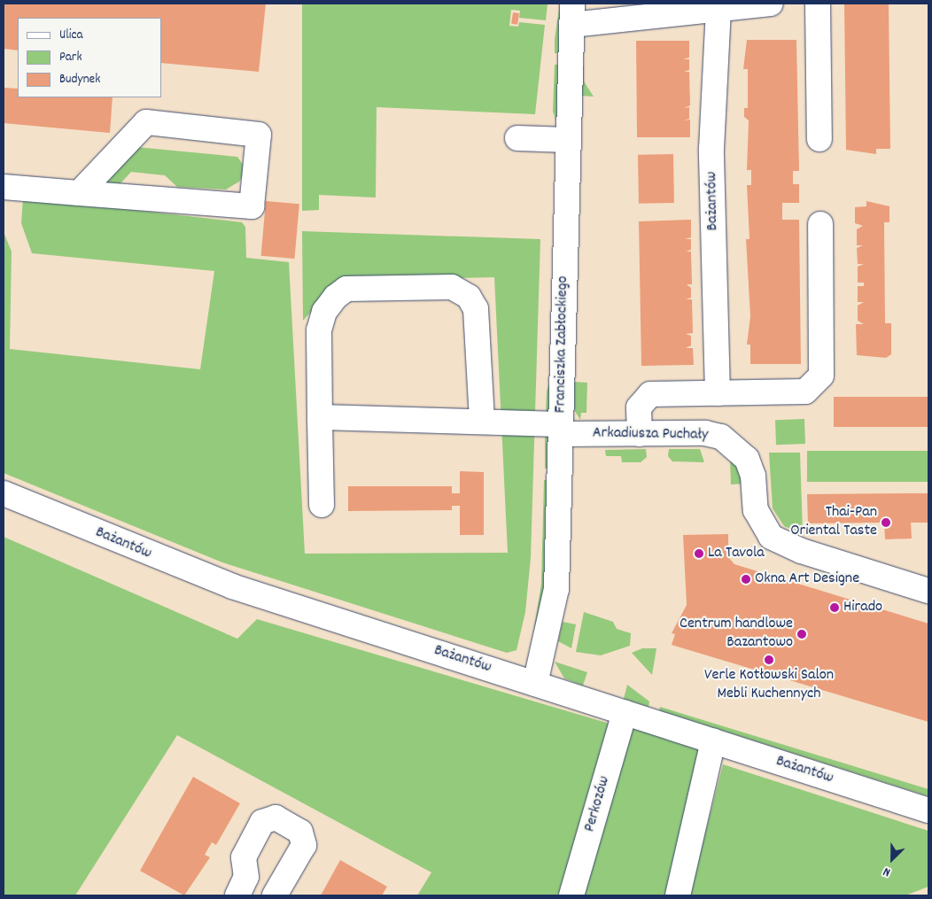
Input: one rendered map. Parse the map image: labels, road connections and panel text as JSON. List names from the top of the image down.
{
  "streets": {
    "street": [
      "Bażantów",
      "Franciszka Zabłockiego",
      "Arkadiusza Puchały",
      "Perkozów"
    ]
  },
  "crossings": [
    ["Bażantów", "Franciszka Zabłockiego"],
    ["Bażantów", "Perkozów"],
    ["Franciszka Zabłockiego", "Arkadiusza Puchały"]
  ],
  "places": [
    "Thai-Pan Oriental Taste",
    "La Tavola",
    "Okna Art Designe",
    "Hirado",
    "Centrum handlowe Bazantowo",
    "Verle Kotłowski Salon Mebli Kuchennych"
  ],
  "legend": ["Ulica", "Park", "Budynek"],
  "north": "bottom left"
}
